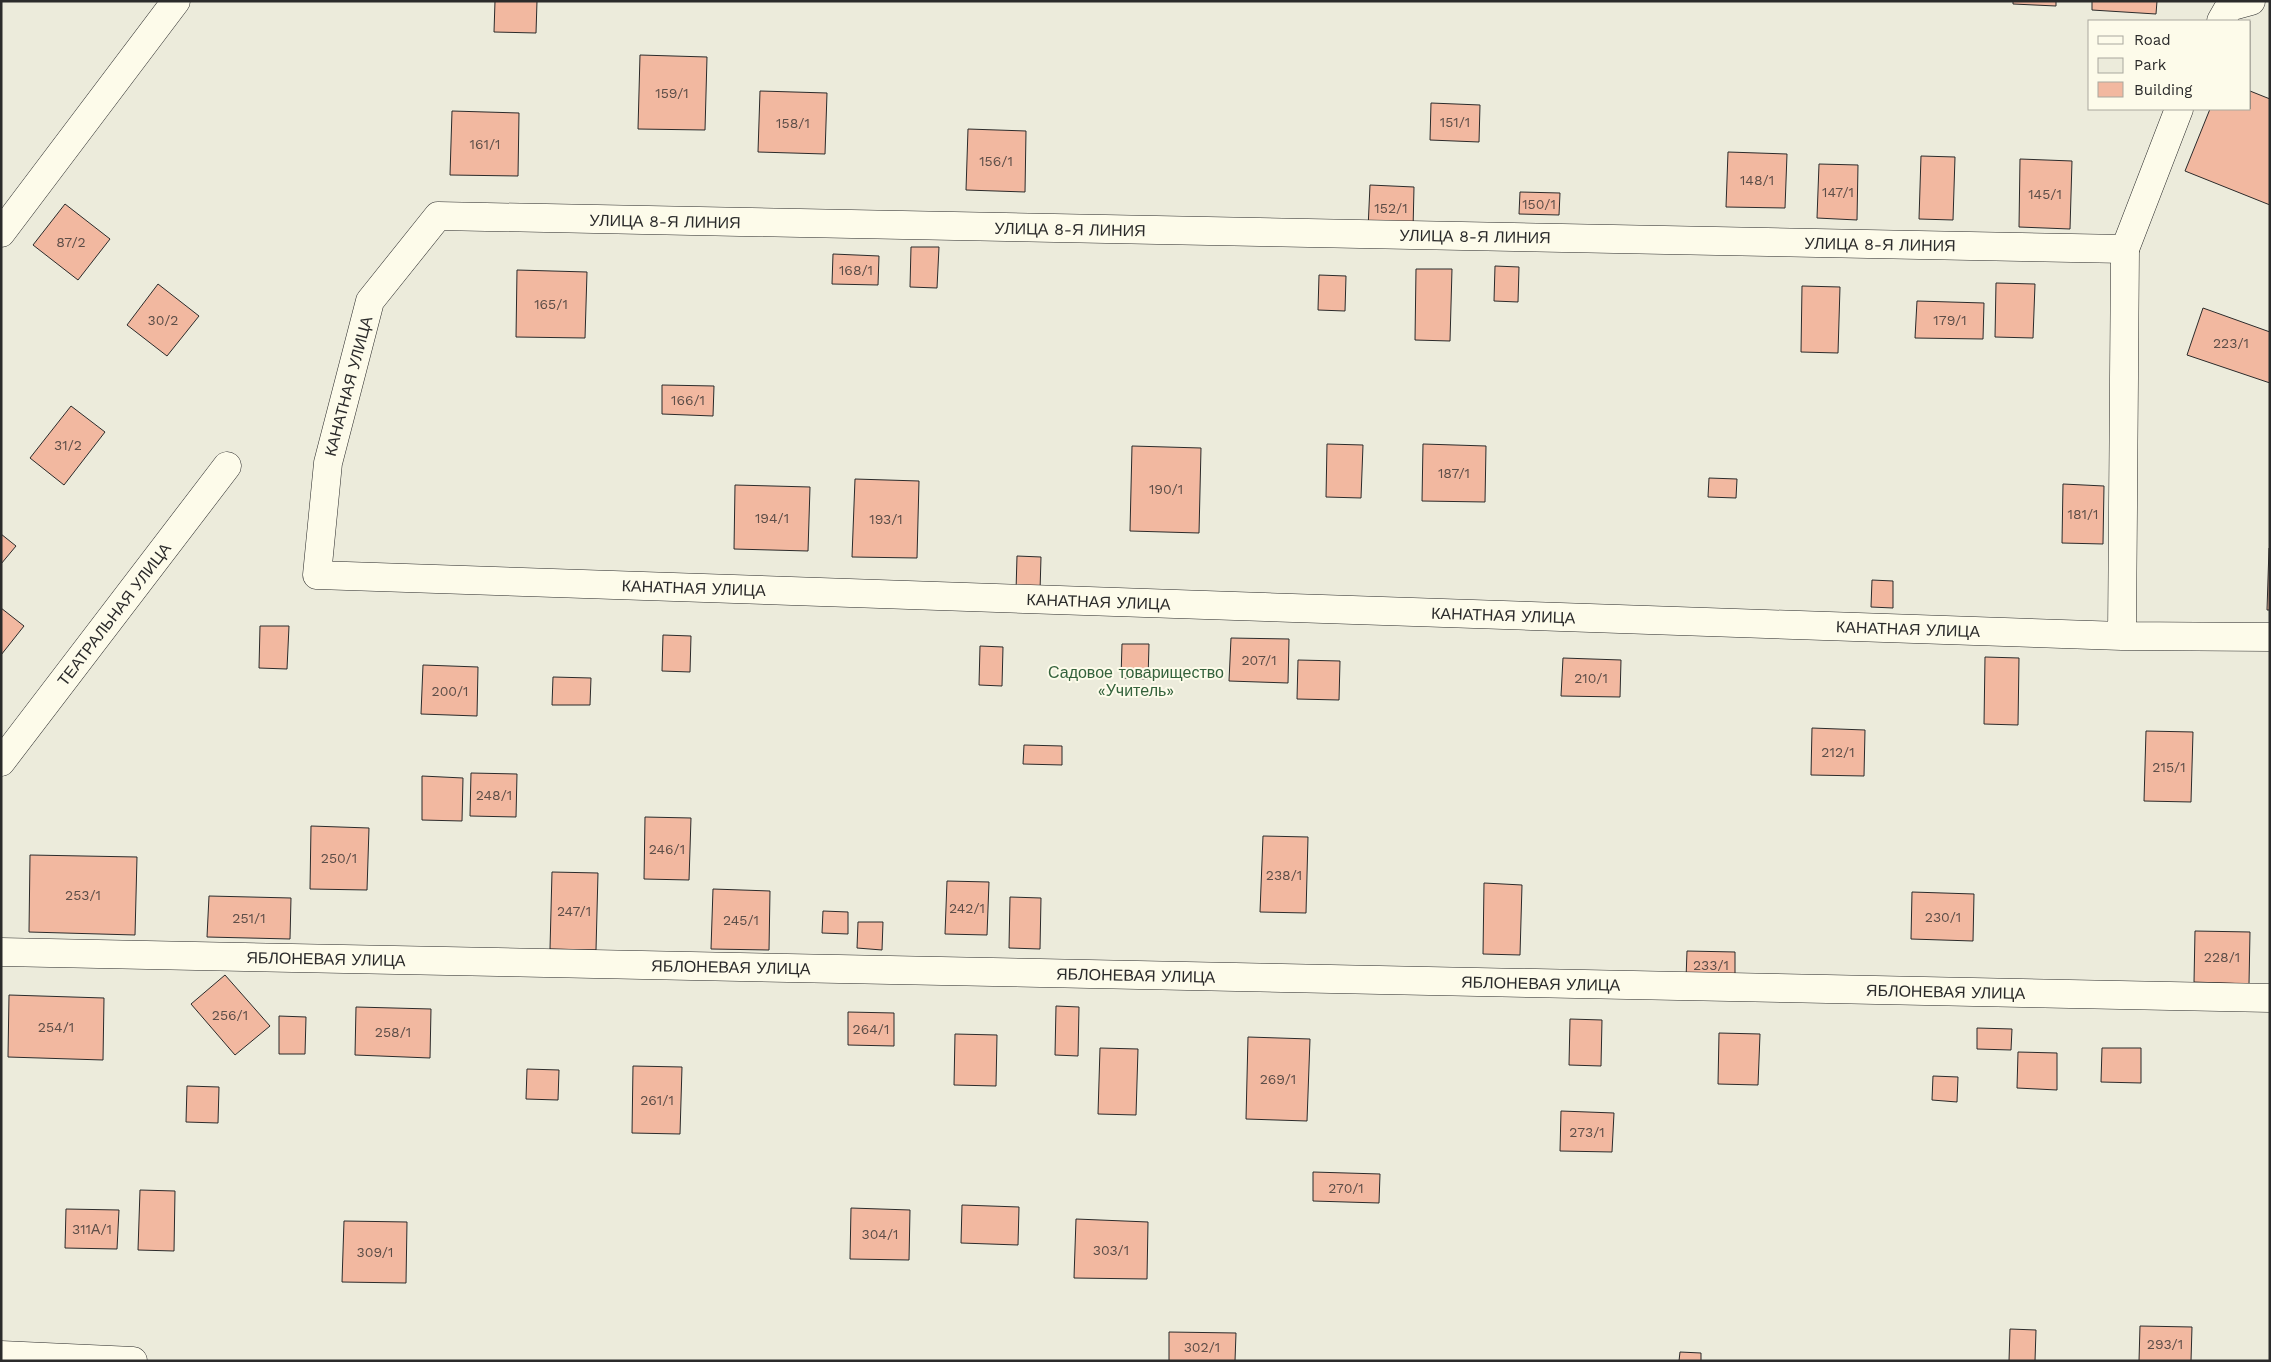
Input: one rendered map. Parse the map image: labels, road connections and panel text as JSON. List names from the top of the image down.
{
  "streets": {
    "street": [
      "УЛИЦА 8-Я ЛИНИЯ",
      "КАНАТНАЯ УЛИЦА",
      "ТЕАТРАЛЬНАЯ УЛИЦА",
      "ЯБЛОНЕВАЯ УЛИЦА"
    ]
  },
  "crossings": [
    ["УЛИЦА 8-Я ЛИНИЯ", "КАНАТНАЯ УЛИЦА"]
  ],
  "parks": ["Садовое товарищество «Учитель»"],
  "house_numbers": [
    "159/1",
    "151/1",
    "158/1",
    "161/1",
    "156/1",
    "148/1",
    "147/1",
    "145/1",
    "150/1",
    "152/1",
    "87/2",
    "168/1",
    "165/1",
    "30/2",
    "179/1",
    "223/1",
    "166/1",
    "31/2",
    "187/1",
    "190/1",
    "181/1",
    "194/1",
    "193/1",
    "207/1",
    "210/1",
    "200/1",
    "212/1",
    "215/1",
    "248/1",
    "246/1",
    "250/1",
    "238/1",
    "253/1",
    "242/1",
    "247/1",
    "230/1",
    "251/1",
    "245/1",
    "228/1",
    "233/1",
    "256/1",
    "254/1",
    "264/1",
    "258/1",
    "269/1",
    "261/1",
    "273/1",
    "270/1",
    "311А/1",
    "304/1",
    "303/1",
    "309/1",
    "293/1",
    "302/1"
  ],
  "legend": ["Road", "Park", "Building"]
}
